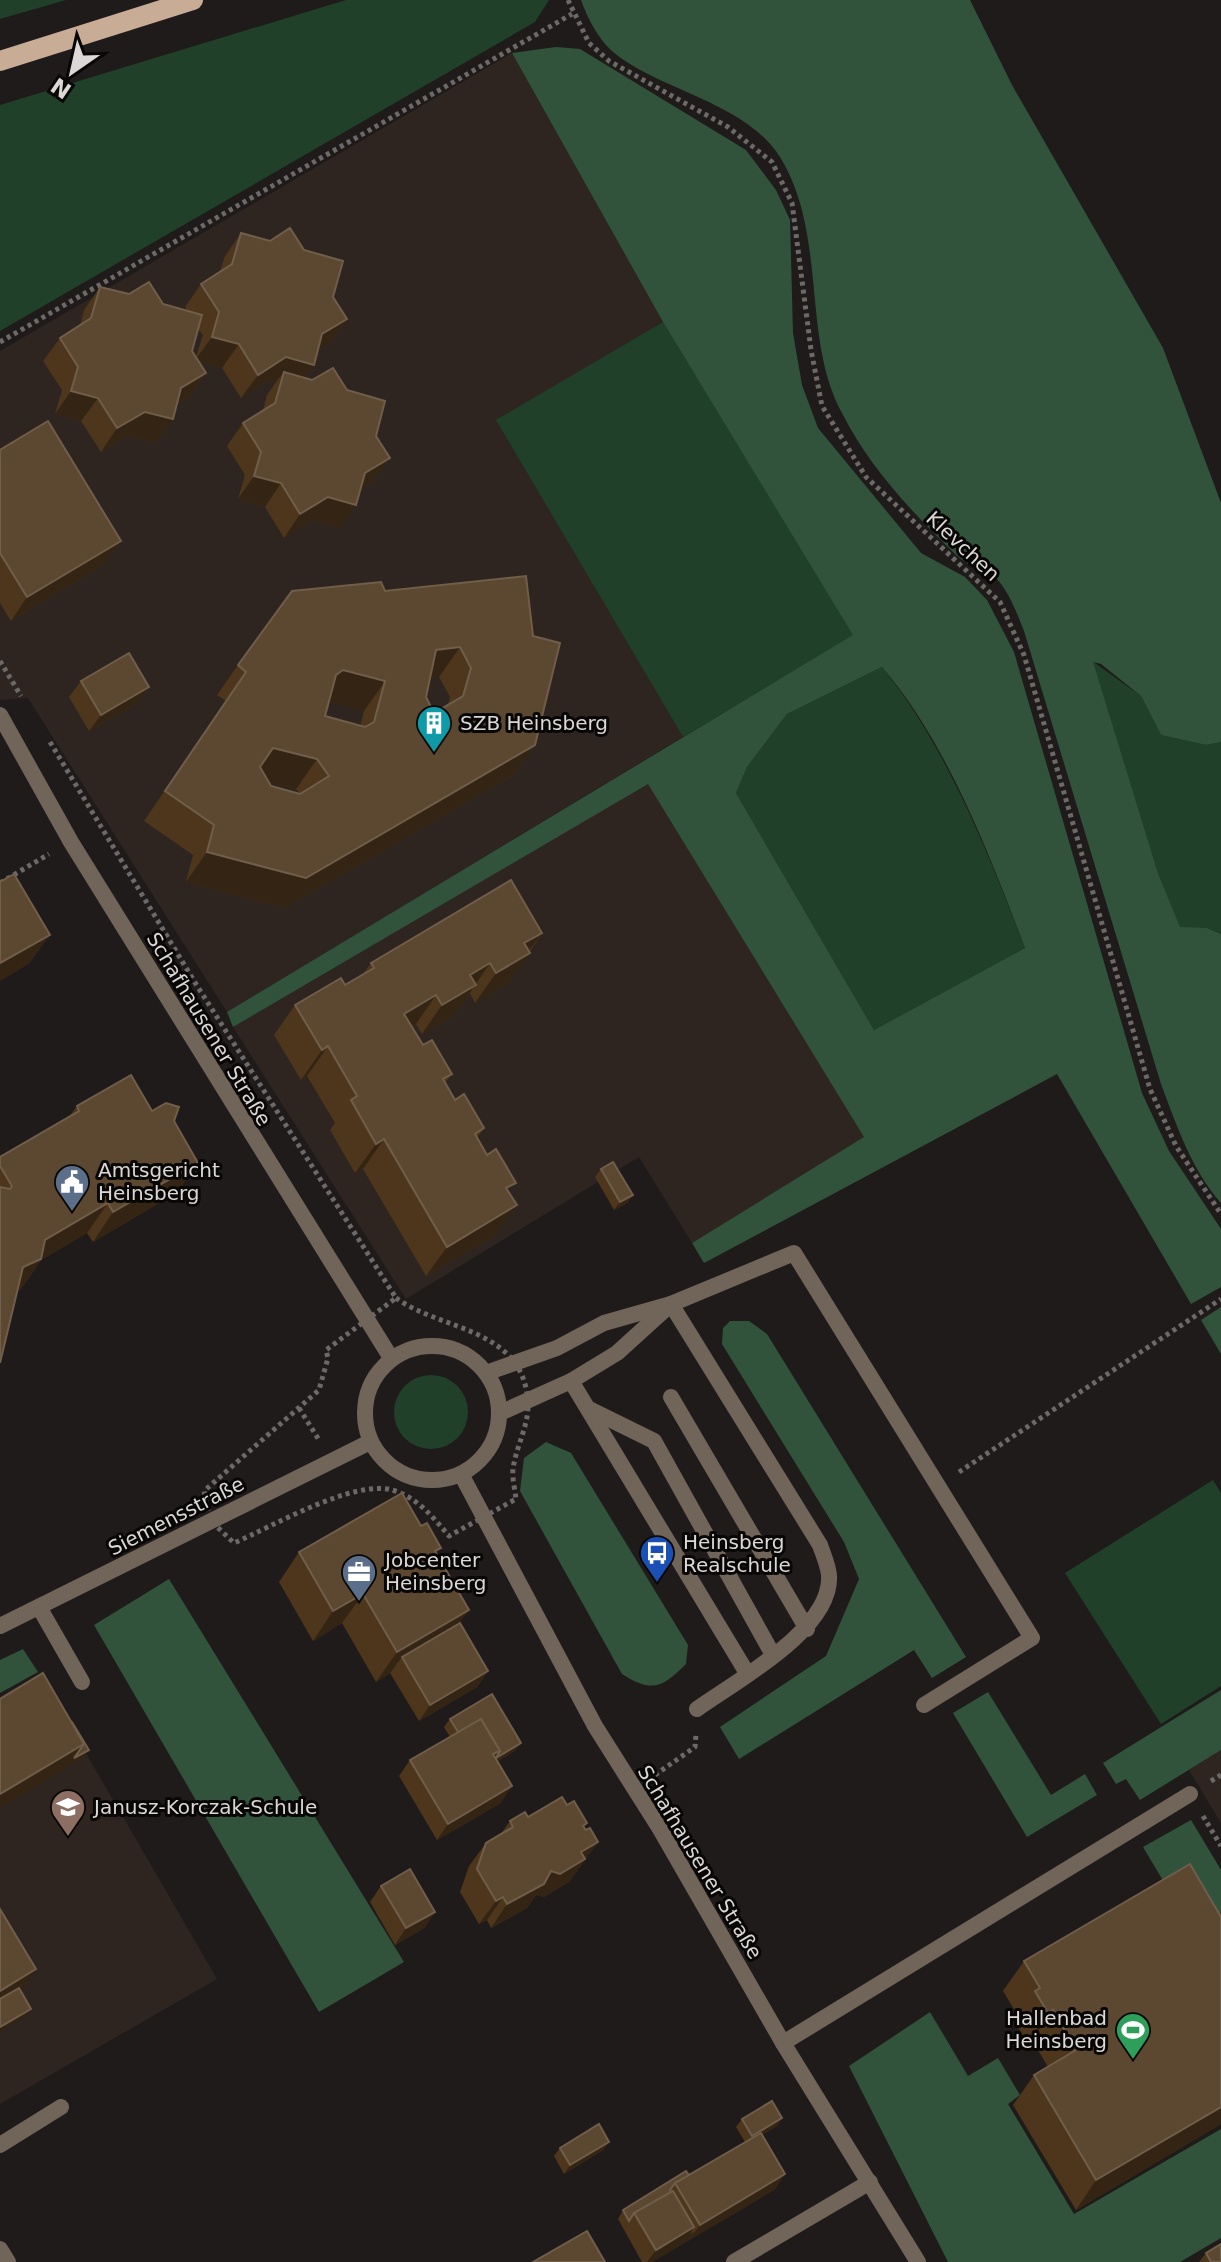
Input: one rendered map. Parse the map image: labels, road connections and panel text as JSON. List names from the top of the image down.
{
  "streets": {
    "street": ["Schafhausener Straße", "Siemensstraße"],
    "path": ["Klevchen"]
  },
  "crossings": [
    ["Schafhausener Straße", "Siemensstraße"]
  ],
  "places": {
    "building": ["SZB Heinsberg"],
    "public building": ["Amtsgericht Heinsberg"],
    "bus stop": ["Heinsberg Realschule"],
    "office": ["Jobcenter Heinsberg"],
    "school or university": ["Janusz-Korczak-Schule"],
    "sports": ["Hallenbad Heinsberg"]
  },
  "north": "bottom left"
}
